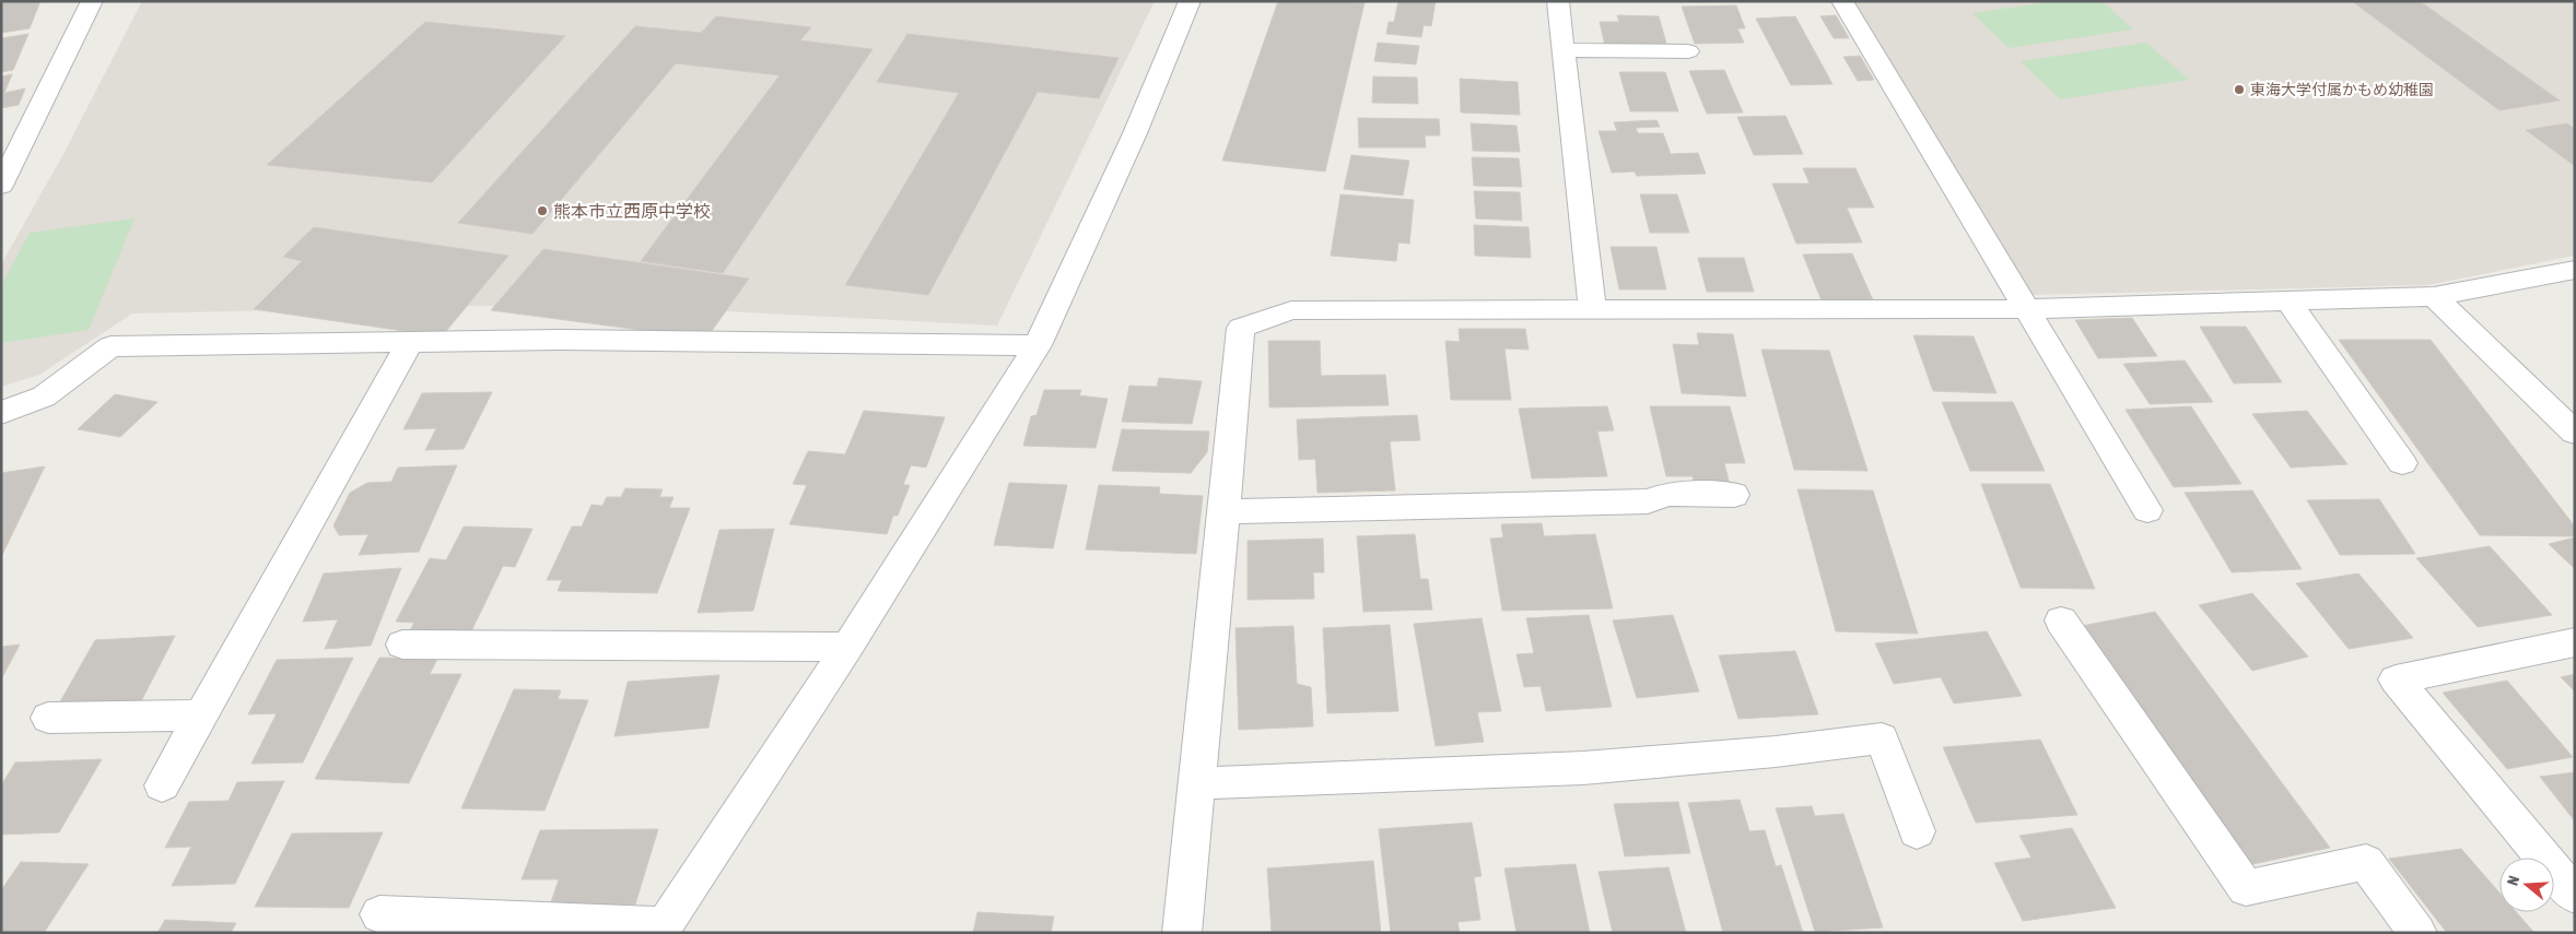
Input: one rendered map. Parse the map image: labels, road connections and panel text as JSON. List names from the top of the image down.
{
  "places": ["東海大学付属かもめ幼稚園", "熊本市立西原中学校"],
  "north": "left"
}
